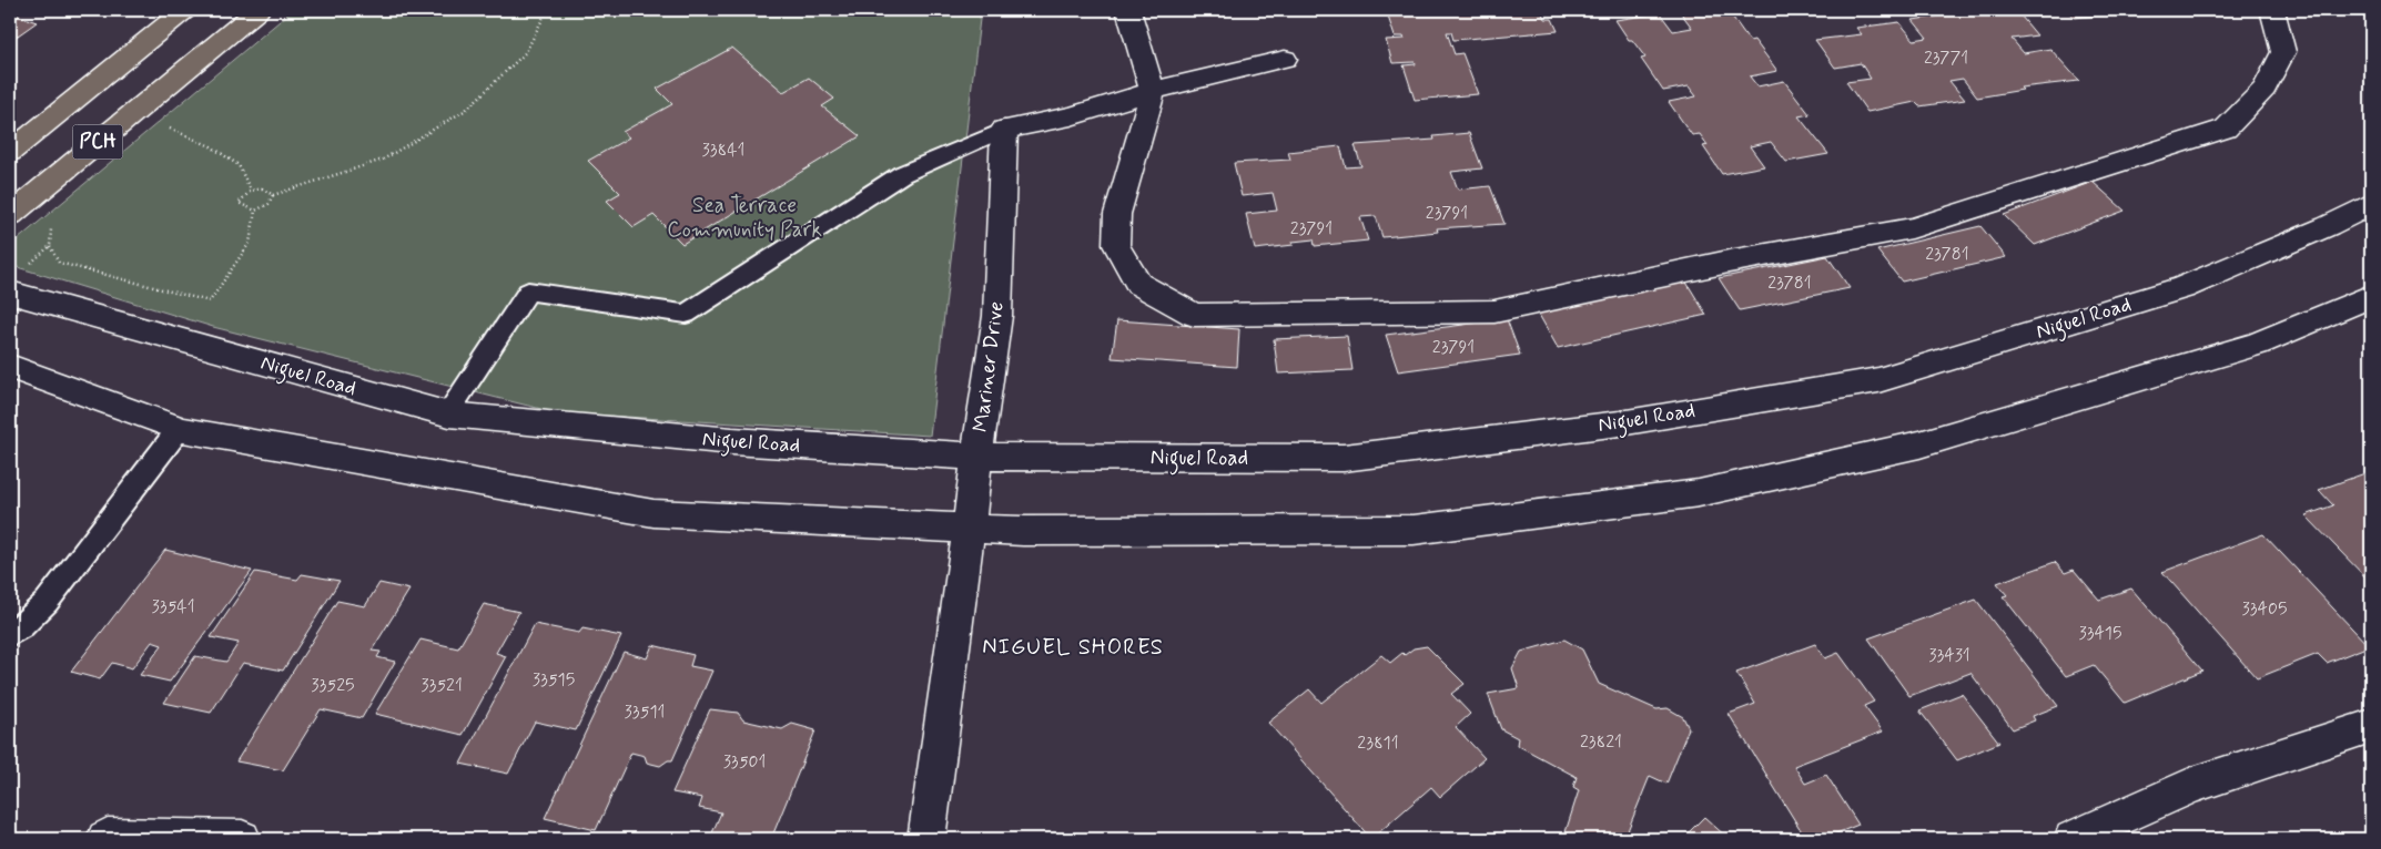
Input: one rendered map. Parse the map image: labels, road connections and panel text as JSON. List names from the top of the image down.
{
  "streets": {
    "highway": ["PCH"],
    "main road": ["Niguel Road", "Mariner Drive"]
  },
  "crossings": [
    ["Niguel Road", "Mariner Drive"]
  ],
  "districts": ["NIGUEL SHORES"],
  "parks": ["Sea Terrace Community Park"],
  "house_numbers": [
    "23771",
    "33841",
    "23791",
    "23791",
    "23781",
    "23781",
    "23791",
    "33541",
    "33405",
    "33415",
    "33431",
    "33515",
    "33525",
    "33521",
    "33511",
    "23821",
    "23811",
    "33501"
  ]
}
